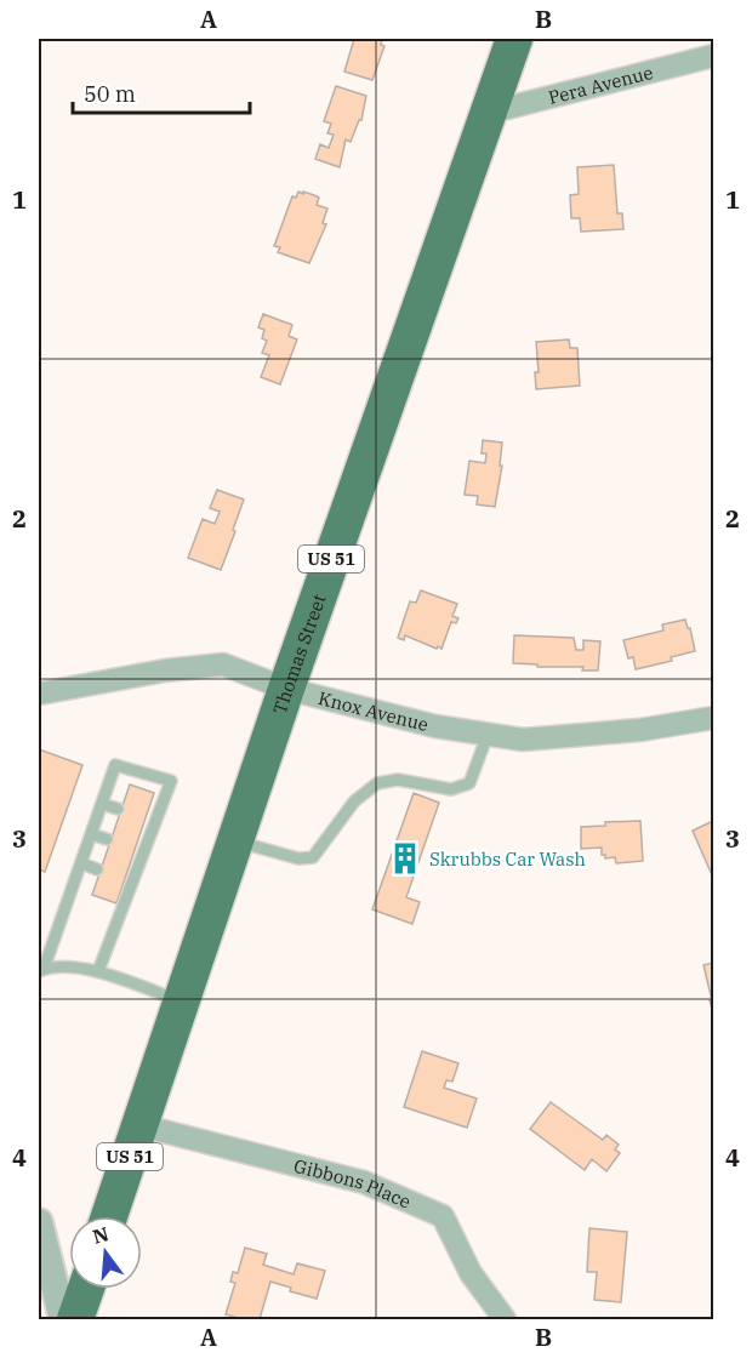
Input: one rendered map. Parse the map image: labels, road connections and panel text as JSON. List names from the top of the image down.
{
  "streets": {
    "highway": ["US 51", "Thomas Street"],
    "street": ["Pera Avenue", "Knox Avenue", "Gibbons Place"]
  },
  "crossings": [
    ["Pera Avenue", "Thomas Street"],
    ["Thomas Street", "Knox Avenue"],
    ["Thomas Street", "Gibbons Place"]
  ],
  "places": {
    "building": ["Skrubbs Car Wash"]
  },
  "scale_bar": "50 m",
  "north": "top",
  "grid": {
    "columns": ["A", "B"],
    "rows": [
      "1",
      "2",
      "3",
      "4"
    ]
  }
}
